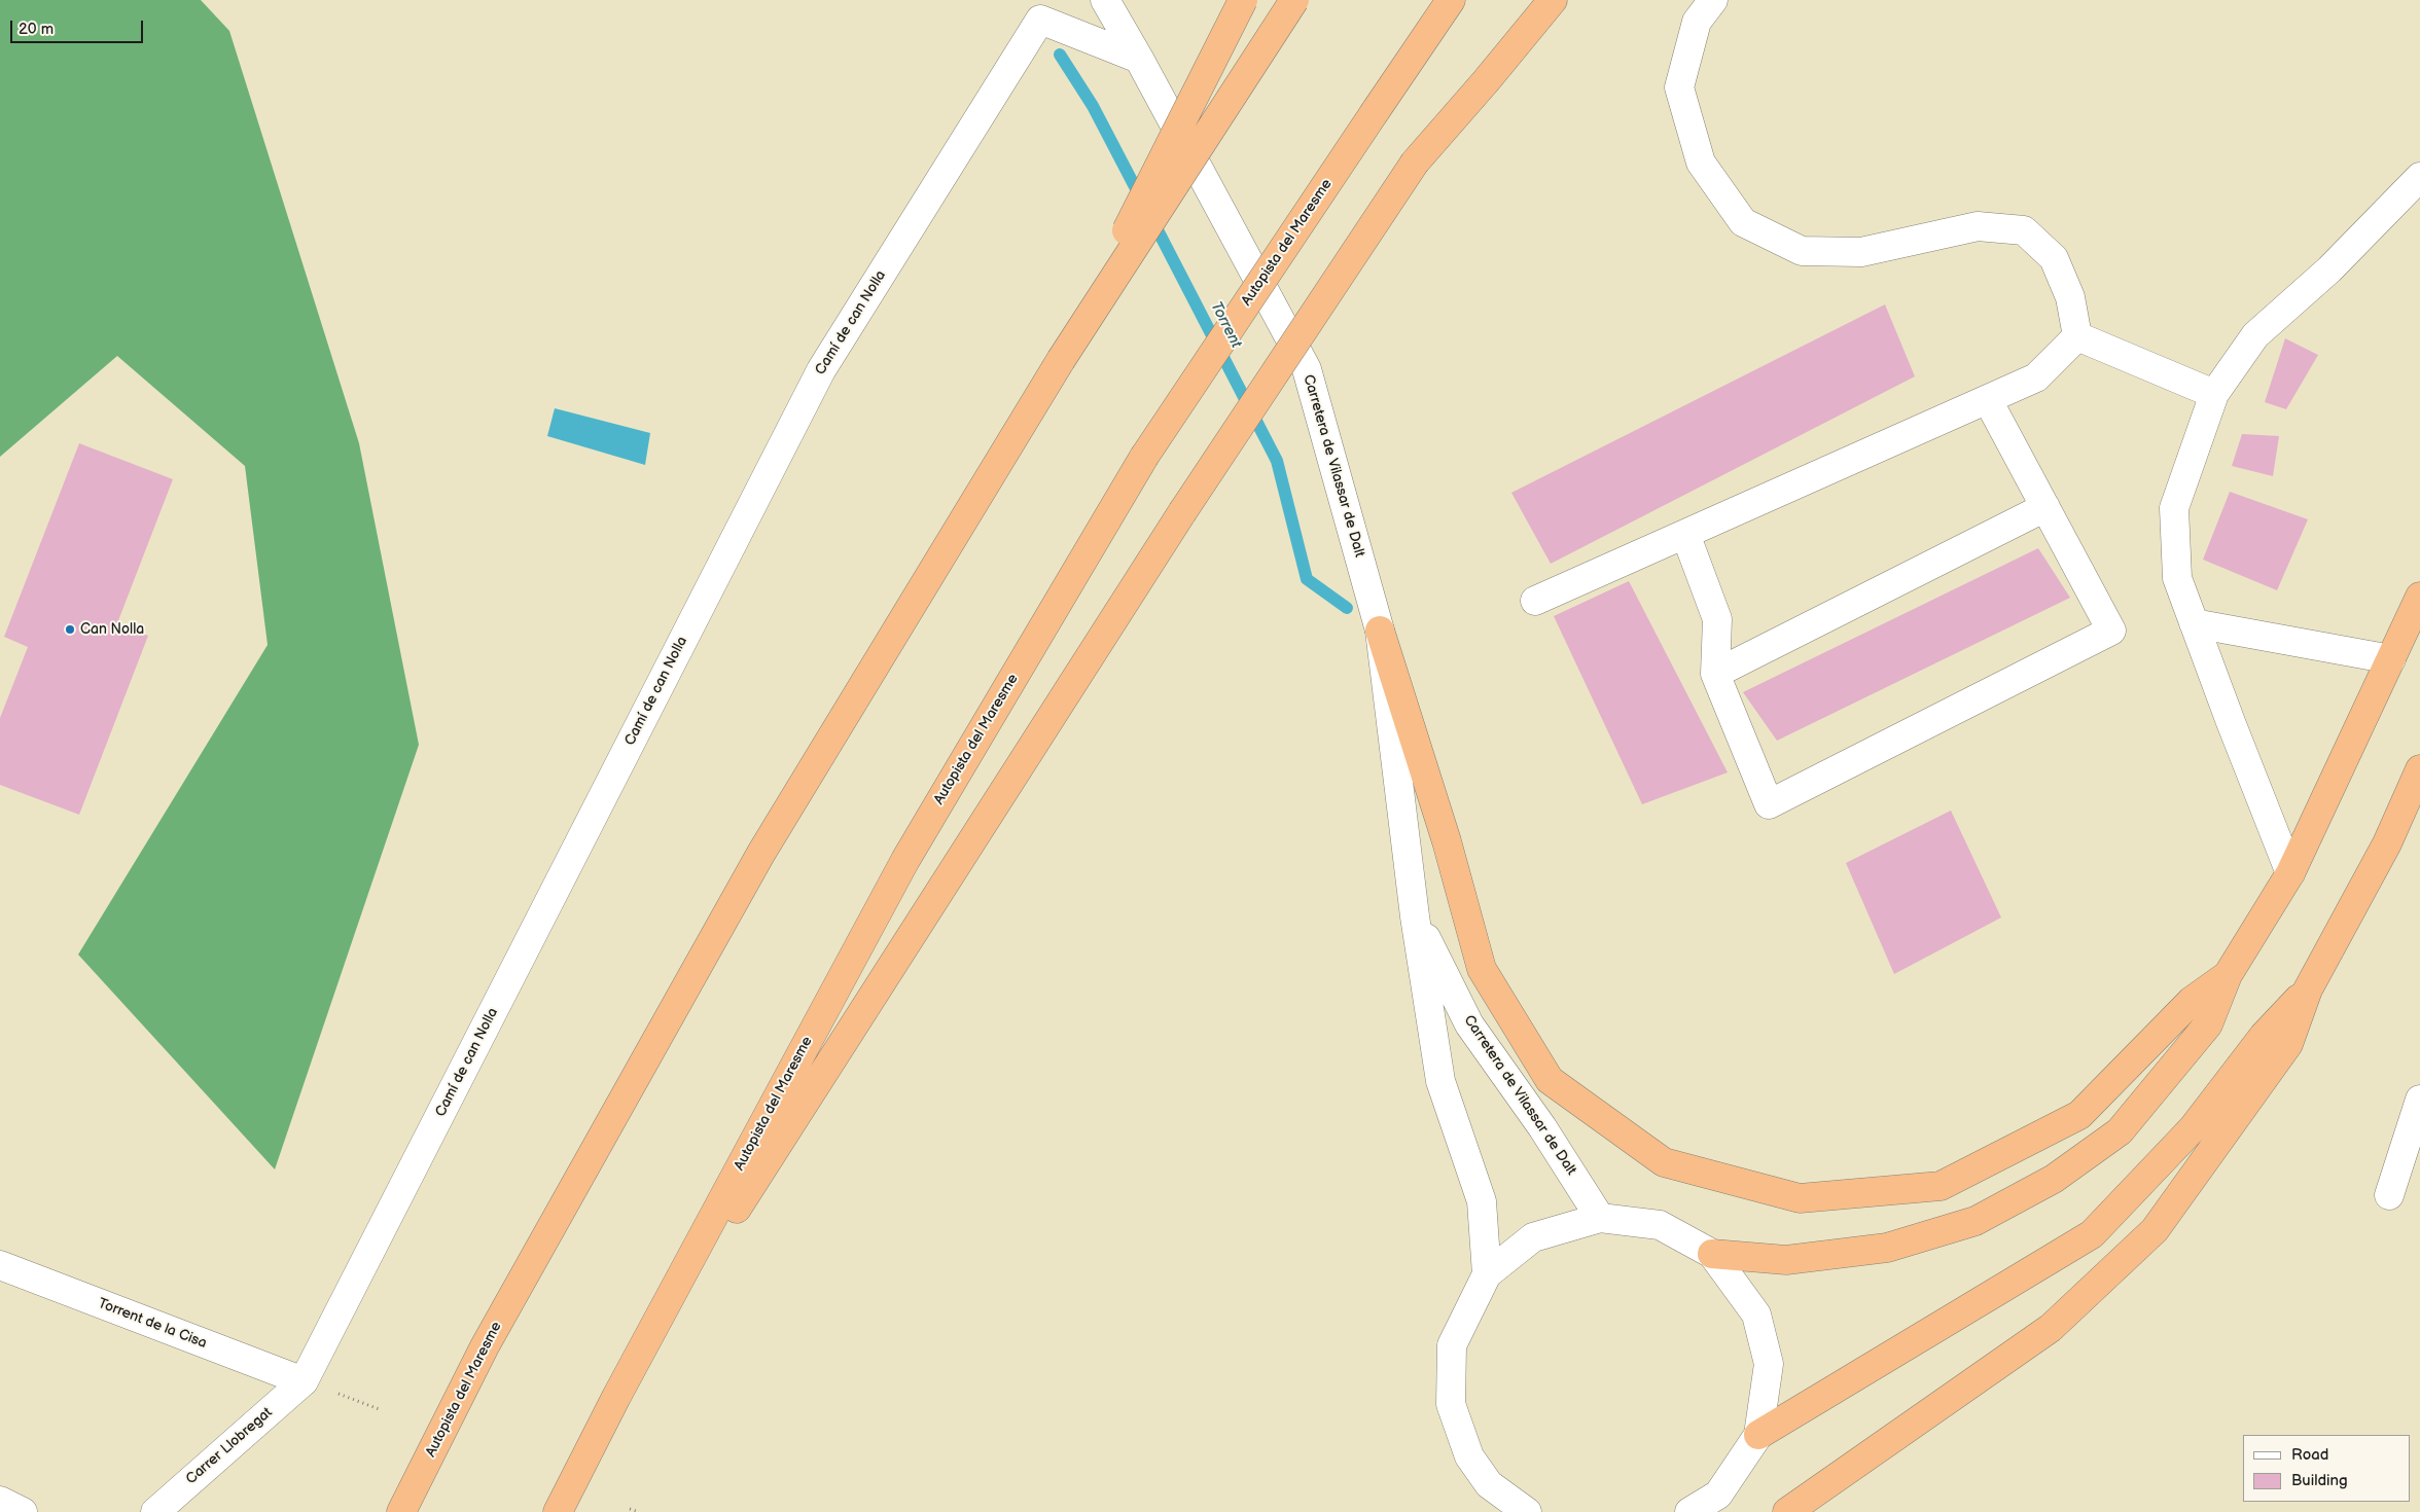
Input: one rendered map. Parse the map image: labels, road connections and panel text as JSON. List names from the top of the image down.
{
  "streets": {
    "highway": ["Autopista del Maresme"],
    "street": [
      "Camí de can Nolla",
      "Carretera de Vilassar de Dalt",
      "Torrent de la Cisa",
      "Carrer Llobregat"
    ]
  },
  "crossings": [
    ["Camí de can Nolla", "Carretera de Vilassar de Dalt"],
    ["Camí de can Nolla", "Torrent de la Cisa"],
    ["Camí de can Nolla", "Carrer Llobregat"],
    ["Torrent de la Cisa", "Carrer Llobregat"]
  ],
  "water": ["Torrent"],
  "places": ["Can Nolla"],
  "legend": ["Road", "Building"],
  "scale_bar": "20 m"
}
